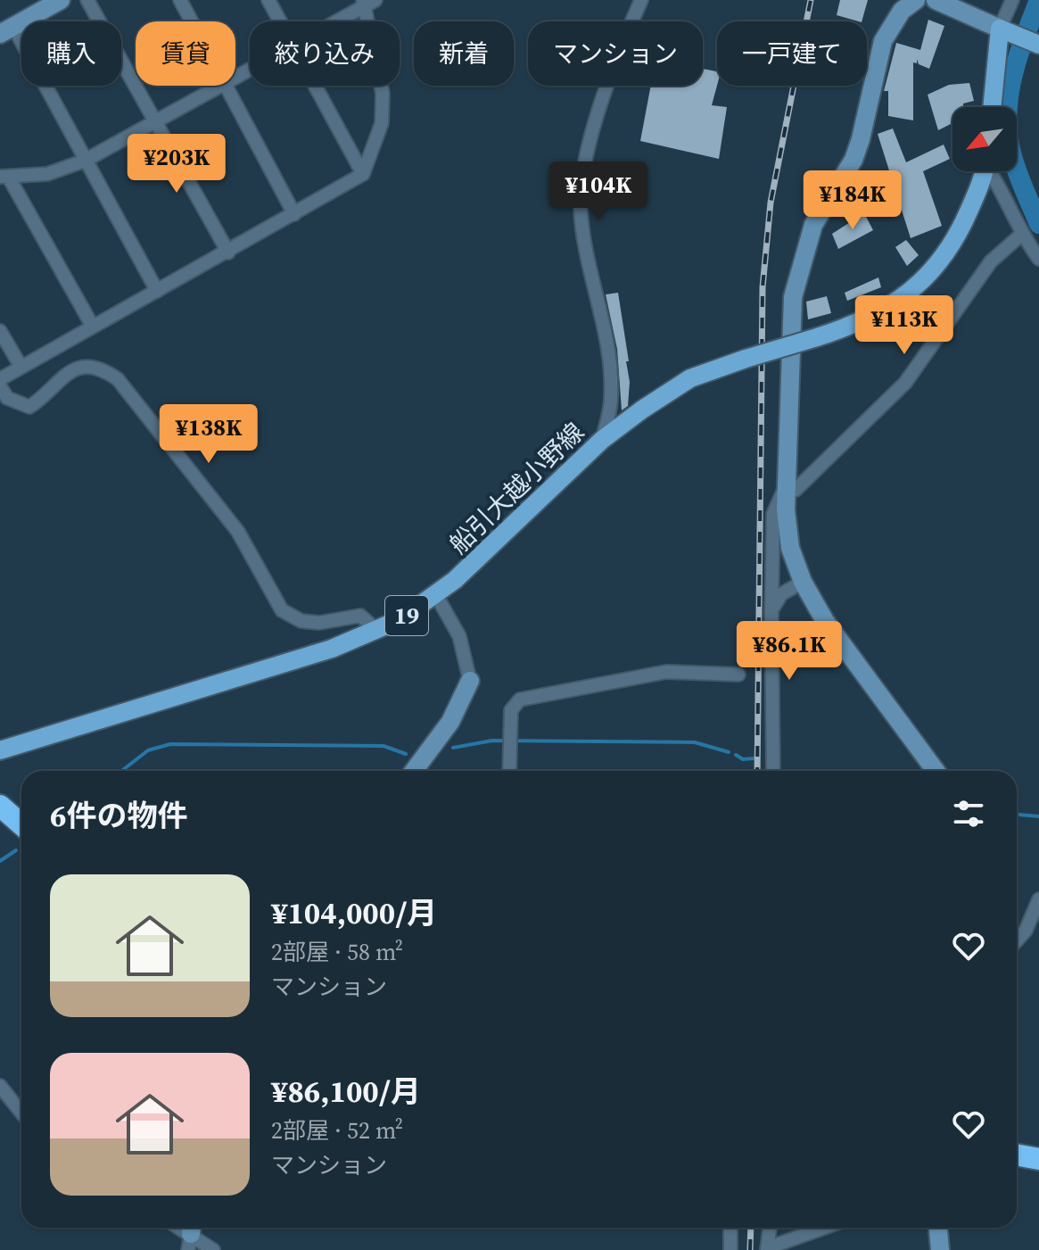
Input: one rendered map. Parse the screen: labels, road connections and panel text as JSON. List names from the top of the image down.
{
  "streets": {
    "main road": ["船引大越小野線", "19"]
  },
  "north": "bottom left",
  "page": {
    "chip": [
      "購入",
      "賃貸",
      "絞り込み",
      "新着",
      "マンション",
      "一戸建て"
    ],
    "price": [
      "¥203K",
      "¥104K",
      "¥184K",
      "¥113K",
      "¥138K",
      "¥86.1K"
    ],
    "heading": "6件の物件",
    "list": [
      {
        "name": "¥104,000/月",
        "note": "2部屋 · 58 m² · マンション"
      },
      {
        "name": "¥86,100/月",
        "note": "2部屋 · 52 m² · マンション"
      }
    ]
  }
}
